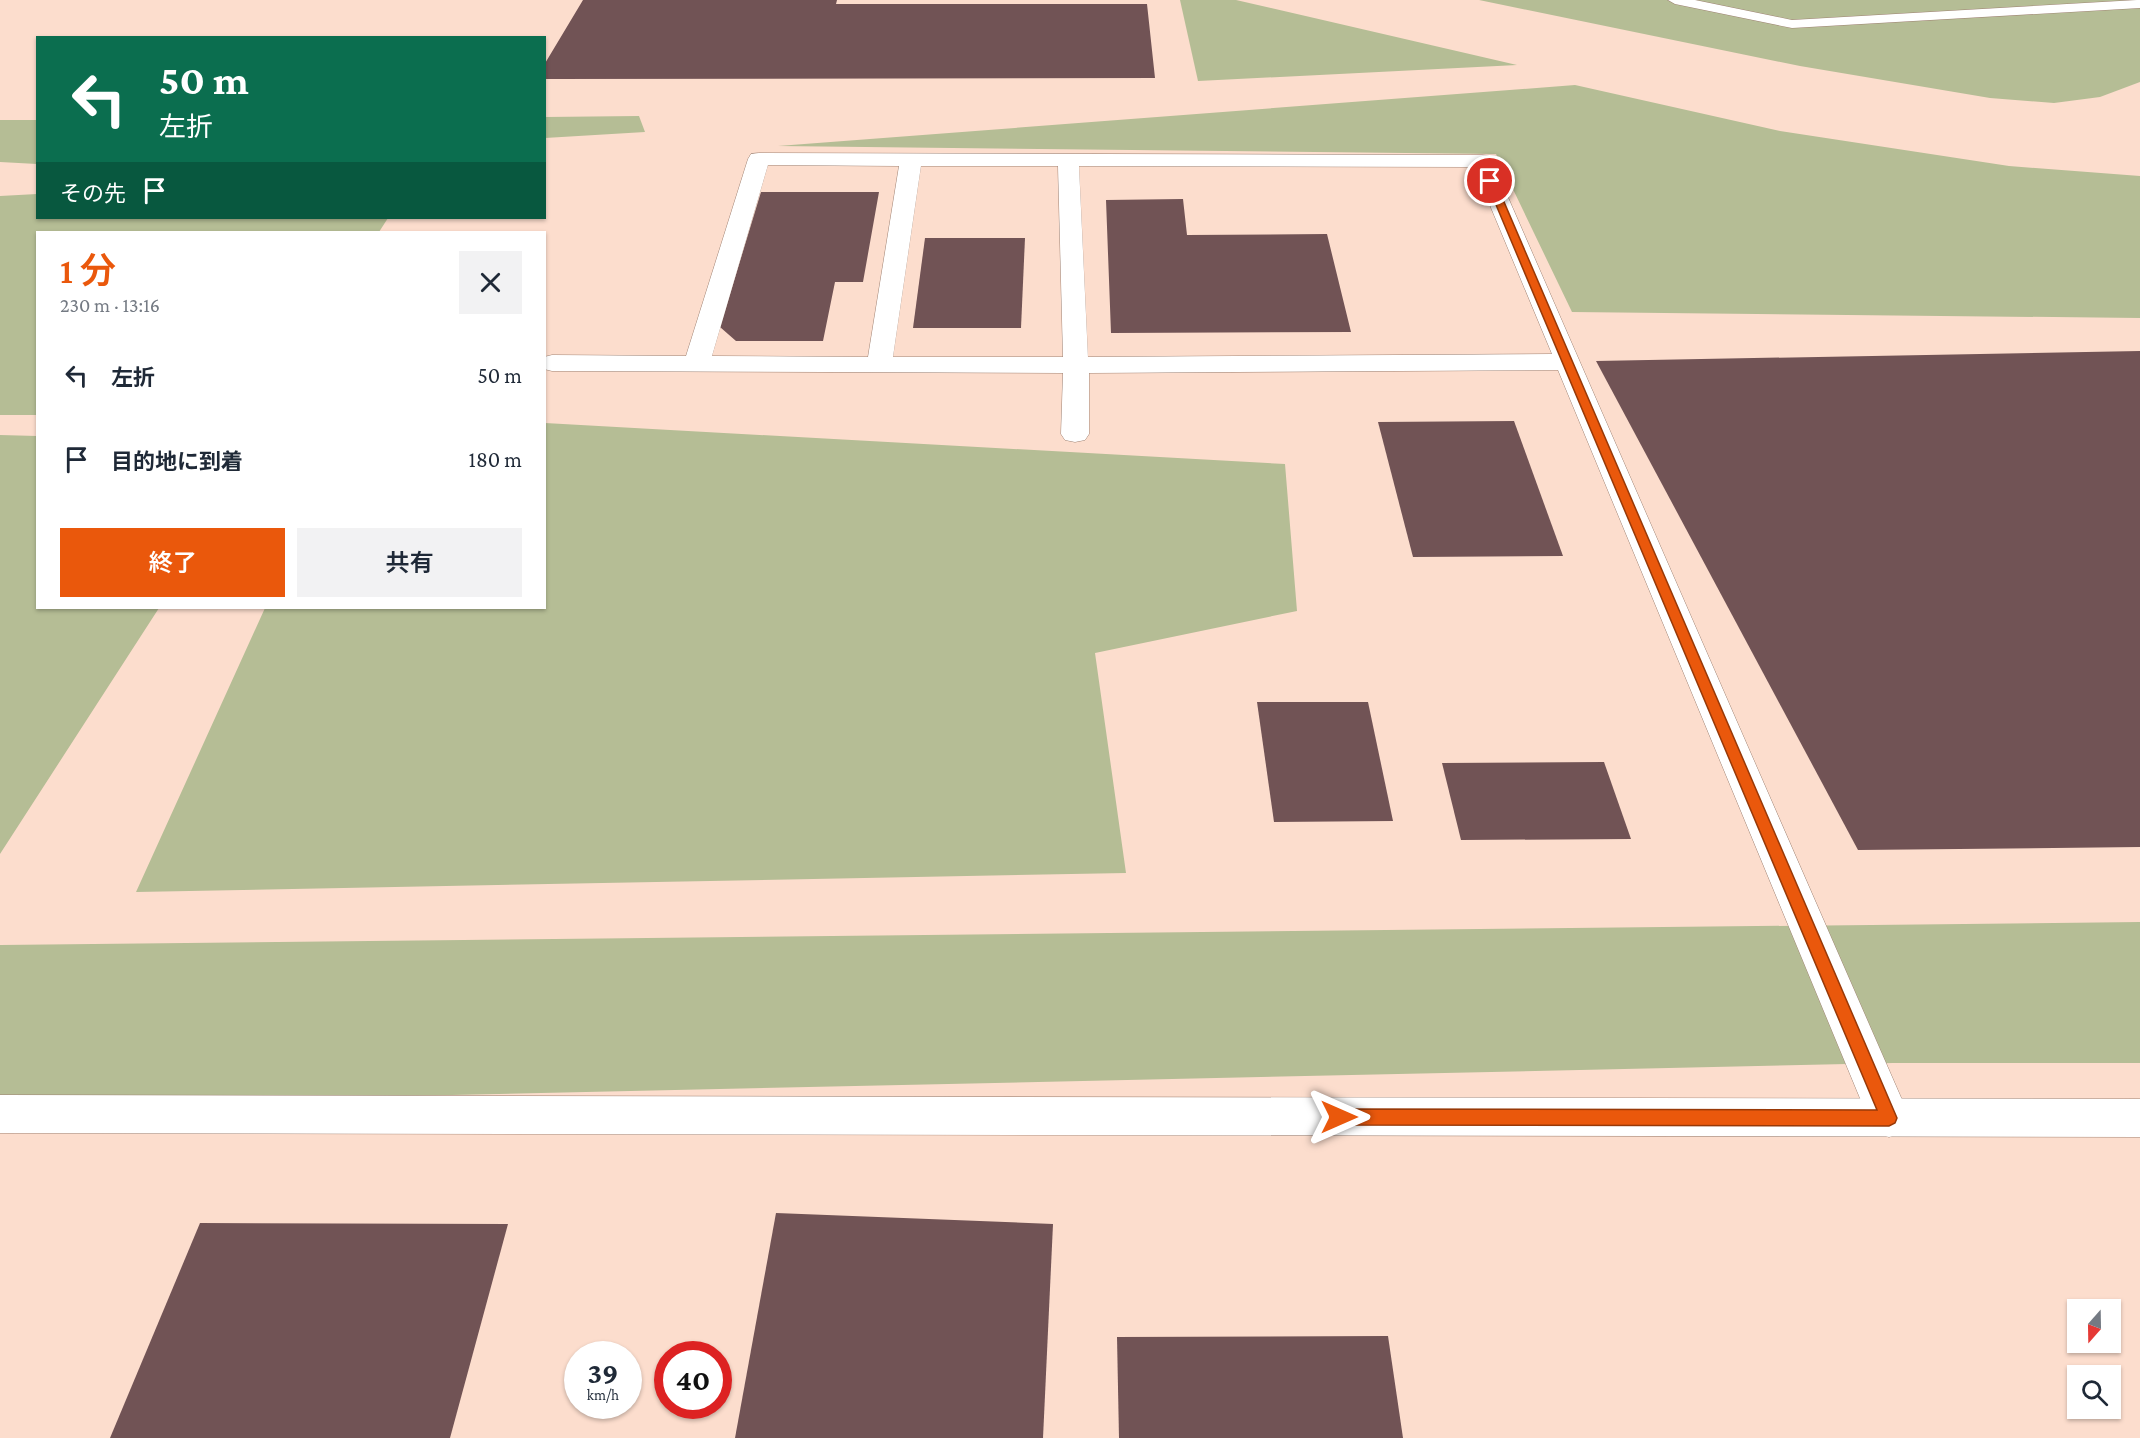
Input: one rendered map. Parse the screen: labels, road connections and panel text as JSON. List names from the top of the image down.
{
  "north": "bottom",
  "page": {
    "turn": ["50 m", "左折"],
    "then": "その先",
    "heading": ["1 分", "230 m · 13:16"],
    "list": [
      {
        "name": "左折",
        "value": "50 m"
      },
      {
        "name": "目的地に到着",
        "value": "180 m"
      }
    ],
    "buttons": ["終了", "共有"],
    "speed": "39 km/h",
    "limit": "40"
  }
}
